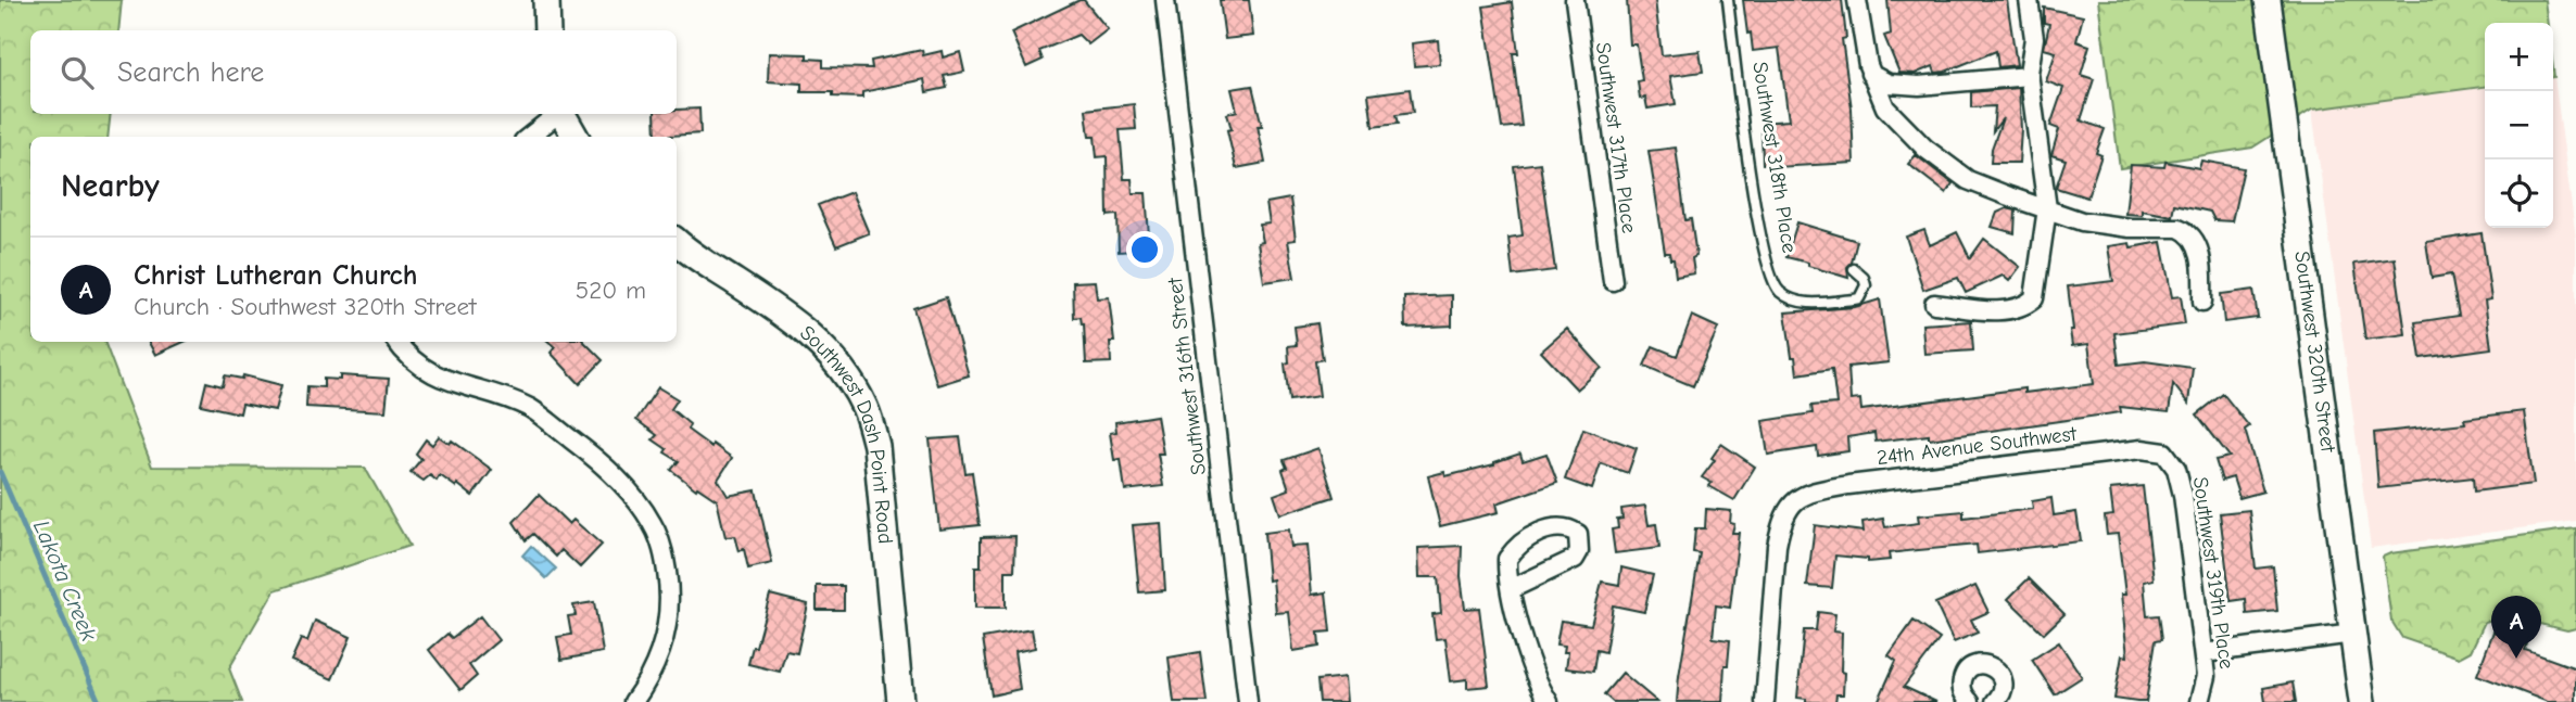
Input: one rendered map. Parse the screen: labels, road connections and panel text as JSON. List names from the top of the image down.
{
  "streets": {
    "main road": ["Southwest 320th Street", "Southwest Dash Point Road"],
    "street": [
      "Southwest 317th Place",
      "Southwest 316th Street",
      "24th Avenue Southwest",
      "Southwest 319th Place"
    ],
    "lane": ["Southwest 318th Place"]
  },
  "crossings": [
    ["24th Avenue Southwest", "Southwest 319th Place"]
  ],
  "water": ["Lakota Creek"],
  "page": {
    "map_buttons": ["+", "−"],
    "search": "Search here",
    "heading": "Nearby",
    "list": [
      {
        "mark": "A",
        "name": "Christ Lutheran Church",
        "note": "Church · Southwest 320th Street",
        "value": "520 m"
      }
    ],
    "pins": "A"
  }
}
